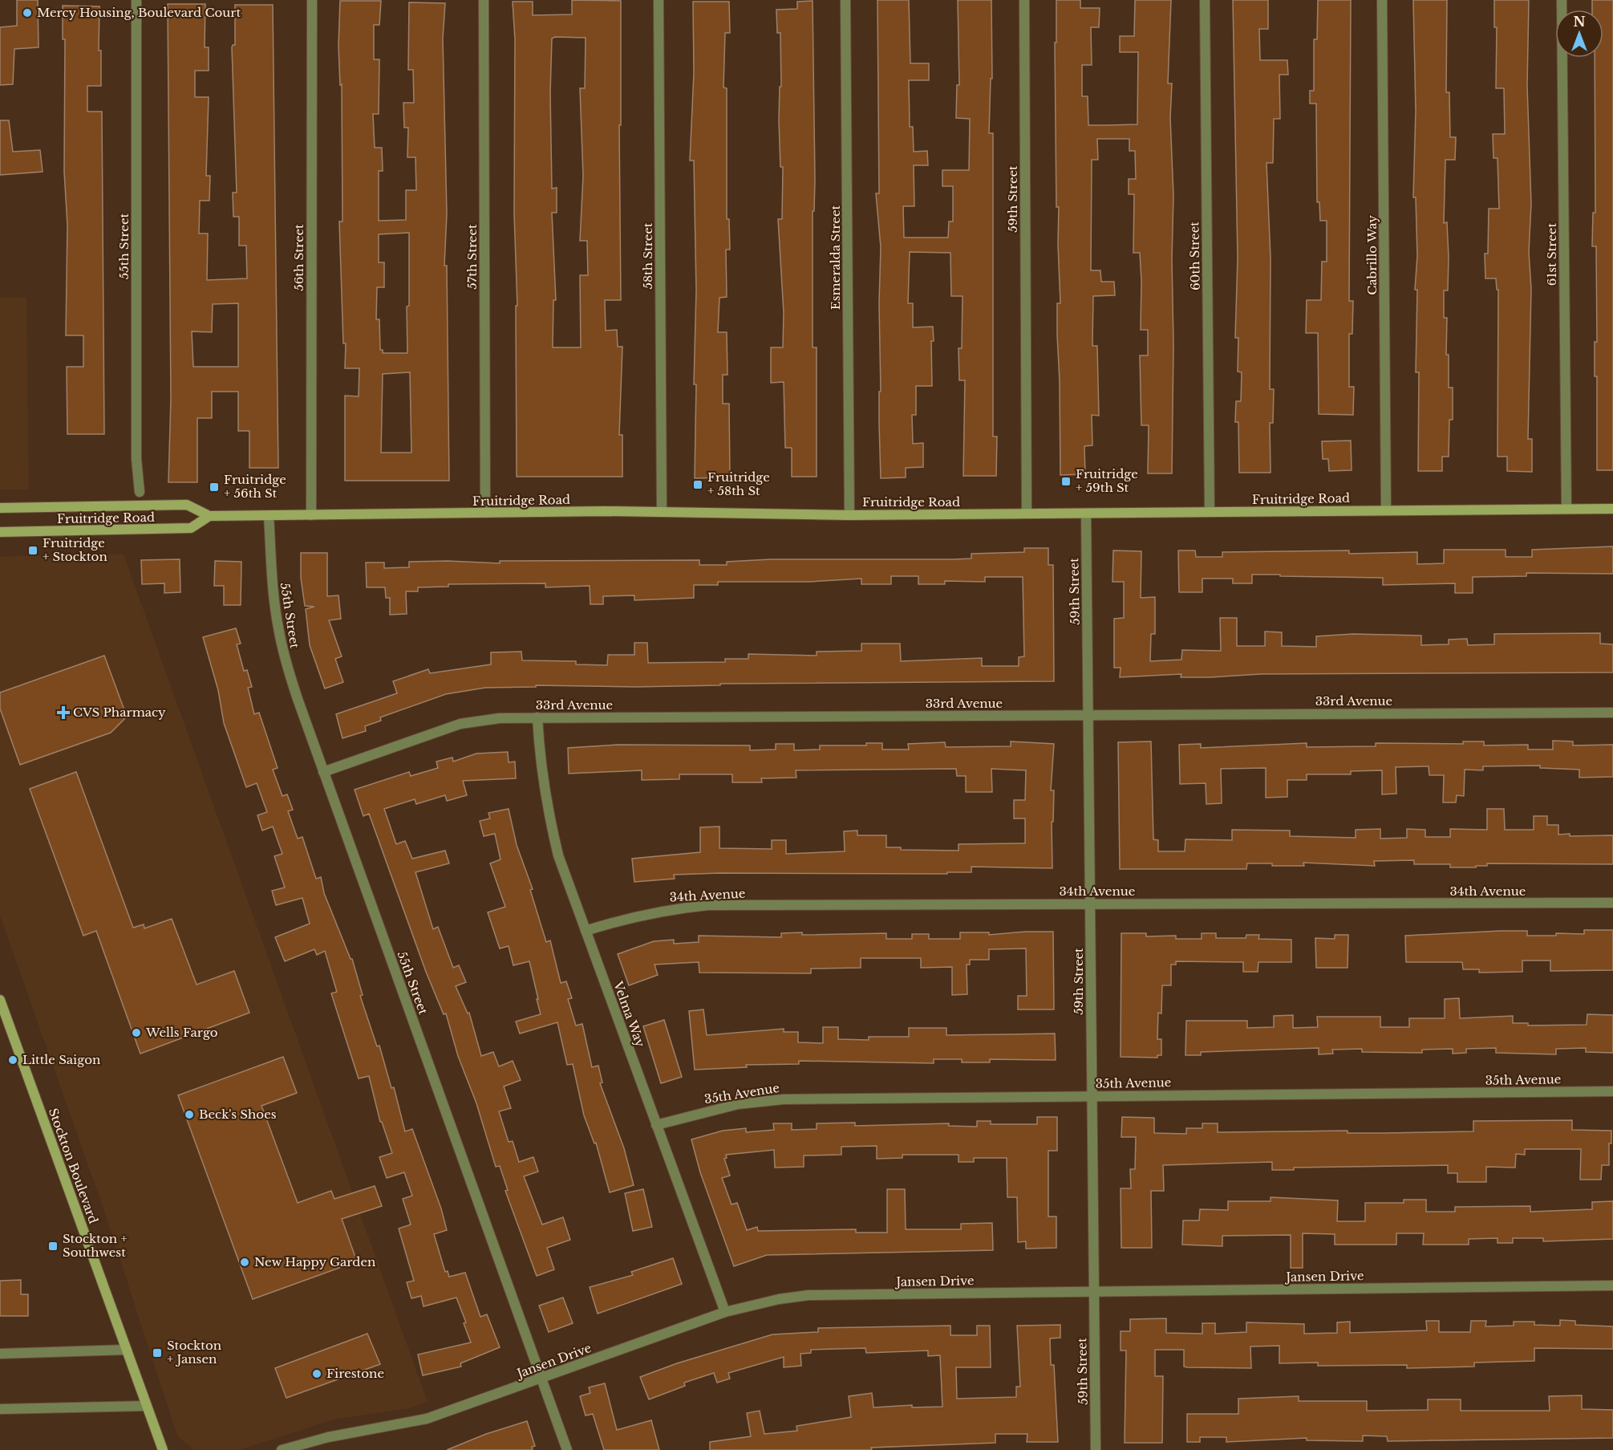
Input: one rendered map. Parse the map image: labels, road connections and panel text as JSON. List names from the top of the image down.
{
  "streets": {
    "main road": ["Fruitridge Road", "Stockton Boulevard"],
    "street": [
      "59th Street",
      "55th Street",
      "61st Street",
      "Cabrillo Way",
      "58th Street",
      "60th Street",
      "57th Street",
      "56th Street",
      "Esmeralda Street",
      "33rd Avenue",
      "34th Avenue",
      "Velma Way",
      "35th Avenue",
      "Jansen Drive"
    ]
  },
  "crossings": [
    ["59th Street", "Fruitridge Road"],
    ["59th Street", "33rd Avenue"],
    ["59th Street", "34th Avenue"],
    ["59th Street", "35th Avenue"],
    ["59th Street", "Jansen Drive"],
    ["55th Street", "Fruitridge Road"],
    ["55th Street", "33rd Avenue"],
    ["55th Street", "Jansen Drive"],
    ["61st Street", "Fruitridge Road"],
    ["Cabrillo Way", "Fruitridge Road"],
    ["58th Street", "Fruitridge Road"],
    ["60th Street", "Fruitridge Road"],
    ["57th Street", "Fruitridge Road"],
    ["56th Street", "Fruitridge Road"],
    ["Esmeralda Street", "Fruitridge Road"],
    ["33rd Avenue", "Velma Way"],
    ["34th Avenue", "Velma Way"],
    ["Velma Way", "35th Avenue"],
    ["Velma Way", "Jansen Drive"]
  ],
  "places": {
    "other": [
      "Mercy Housing, Boulevard Court",
      "Wells Fargo",
      "Little Saigon",
      "Beck's Shoes",
      "New Happy Garden",
      "Firestone"
    ],
    "transit": [
      "Fruitridge + 59th St",
      "Fruitridge + 58th St",
      "Fruitridge + 56th St",
      "Fruitridge + Stockton",
      "Stockton + Southwest",
      "Stockton + Jansen"
    ],
    "health": ["CVS Pharmacy"]
  },
  "north": "top"
}
